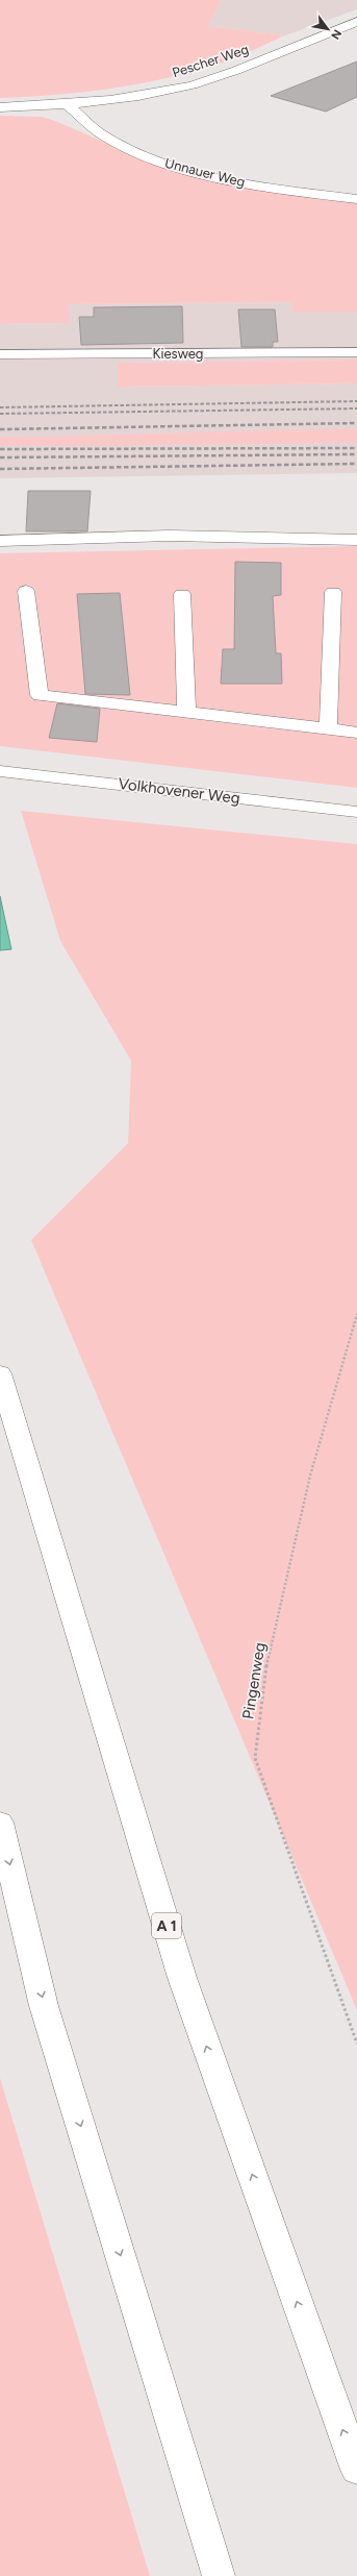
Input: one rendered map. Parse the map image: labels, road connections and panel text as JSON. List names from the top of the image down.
{
  "streets": {
    "main road": [
      "Pescher Weg",
      "Unnauer Weg",
      "Kiesweg",
      "Volkhovener Weg",
      "A 1"
    ],
    "path": ["Pingenweg"]
  },
  "crossings": [
    ["Pescher Weg", "Unnauer Weg"]
  ],
  "north": "bottom right"
}
